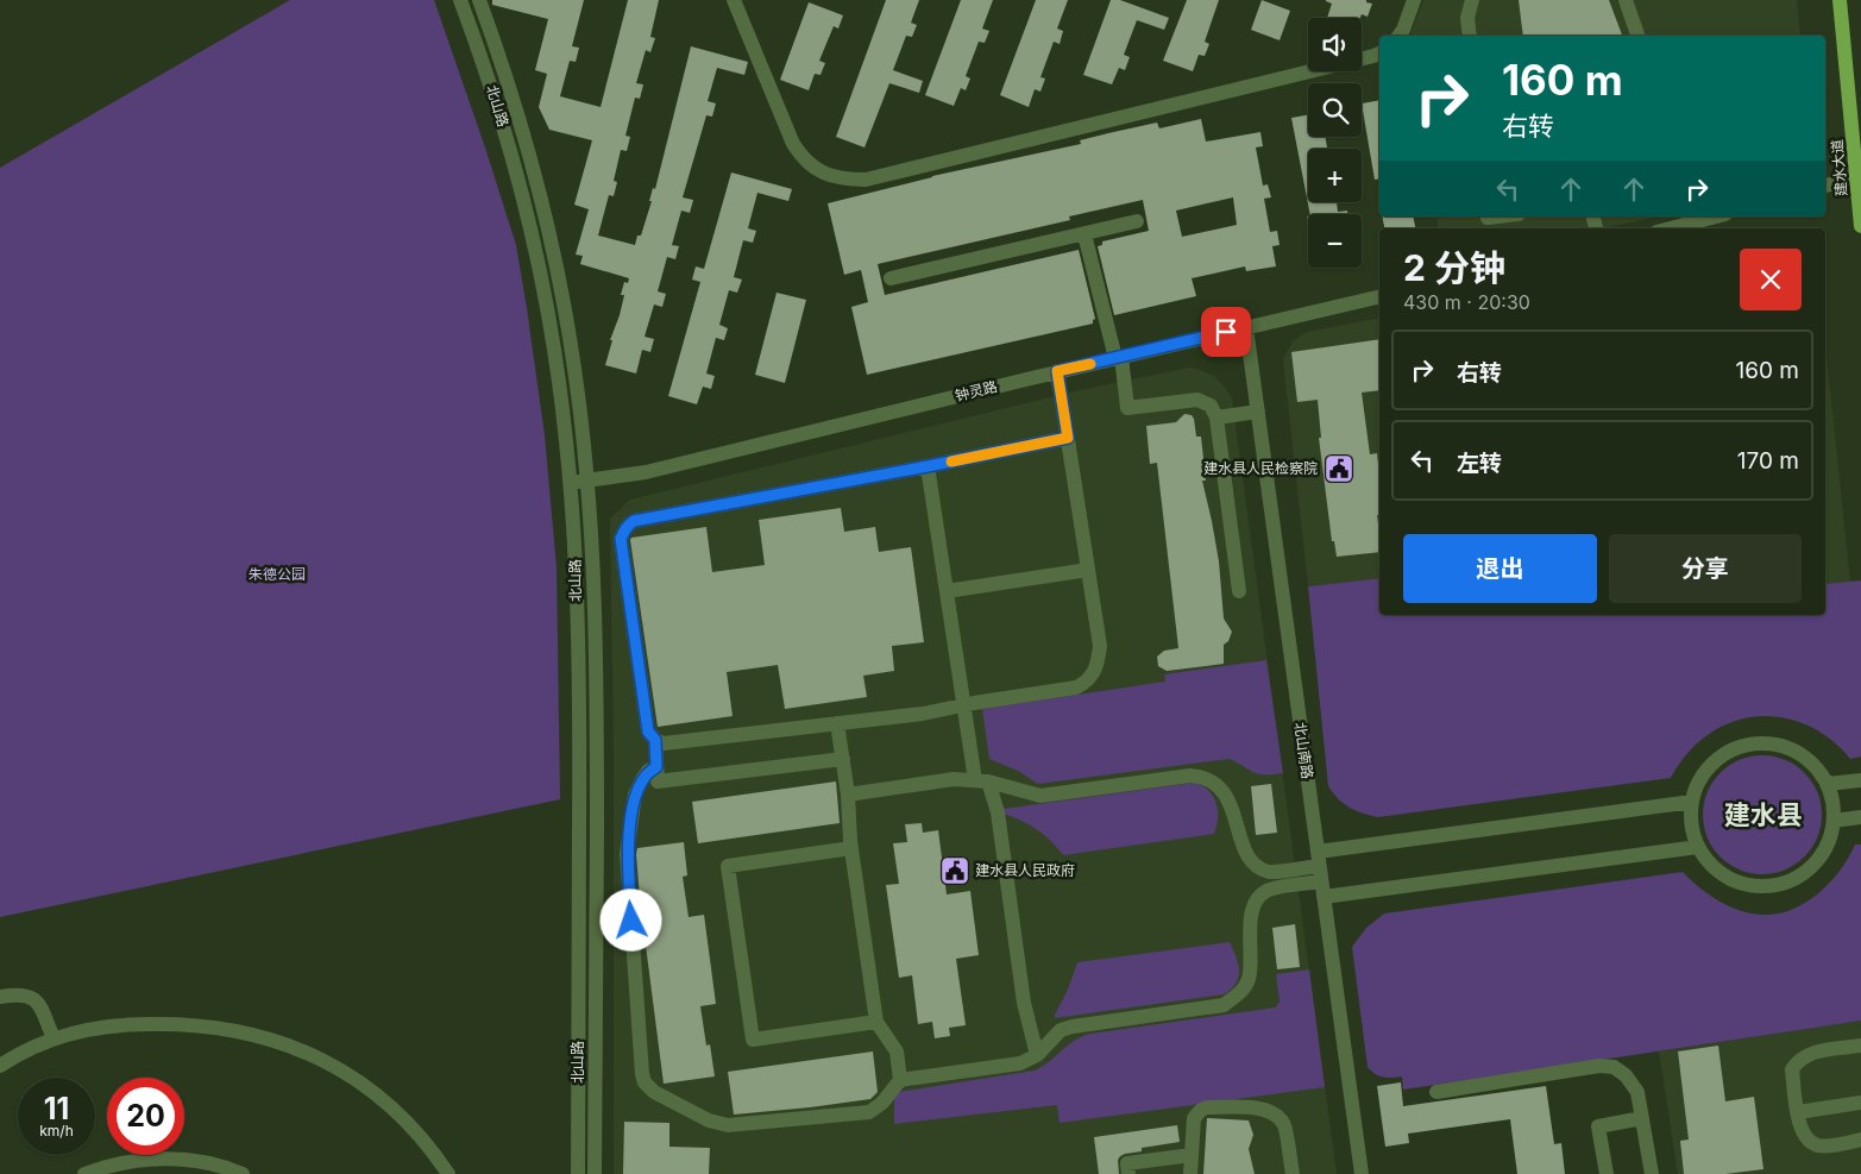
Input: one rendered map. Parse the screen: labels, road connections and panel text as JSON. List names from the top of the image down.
{
  "streets": {
    "main road": ["建水大道"],
    "street": ["北山路", "钟灵路", "北山南路"]
  },
  "crossings": [
    ["北山路", "钟灵路"],
    ["钟灵路", "北山南路"]
  ],
  "districts": ["建水县"],
  "parks": ["朱德公园"],
  "places": {
    "public building": ["建水县人民检察院", "建水县人民政府"]
  },
  "page": {
    "map_buttons": ["+", "−"],
    "turn": ["160 m", "右转"],
    "heading": ["2 分钟", "430 m · 20:30"],
    "list": [
      {
        "name": "右转",
        "value": "160 m"
      },
      {
        "name": "左转",
        "value": "170 m"
      }
    ],
    "buttons": ["退出", "分享"],
    "speed": "11 km/h",
    "limit": "20"
  }
}
